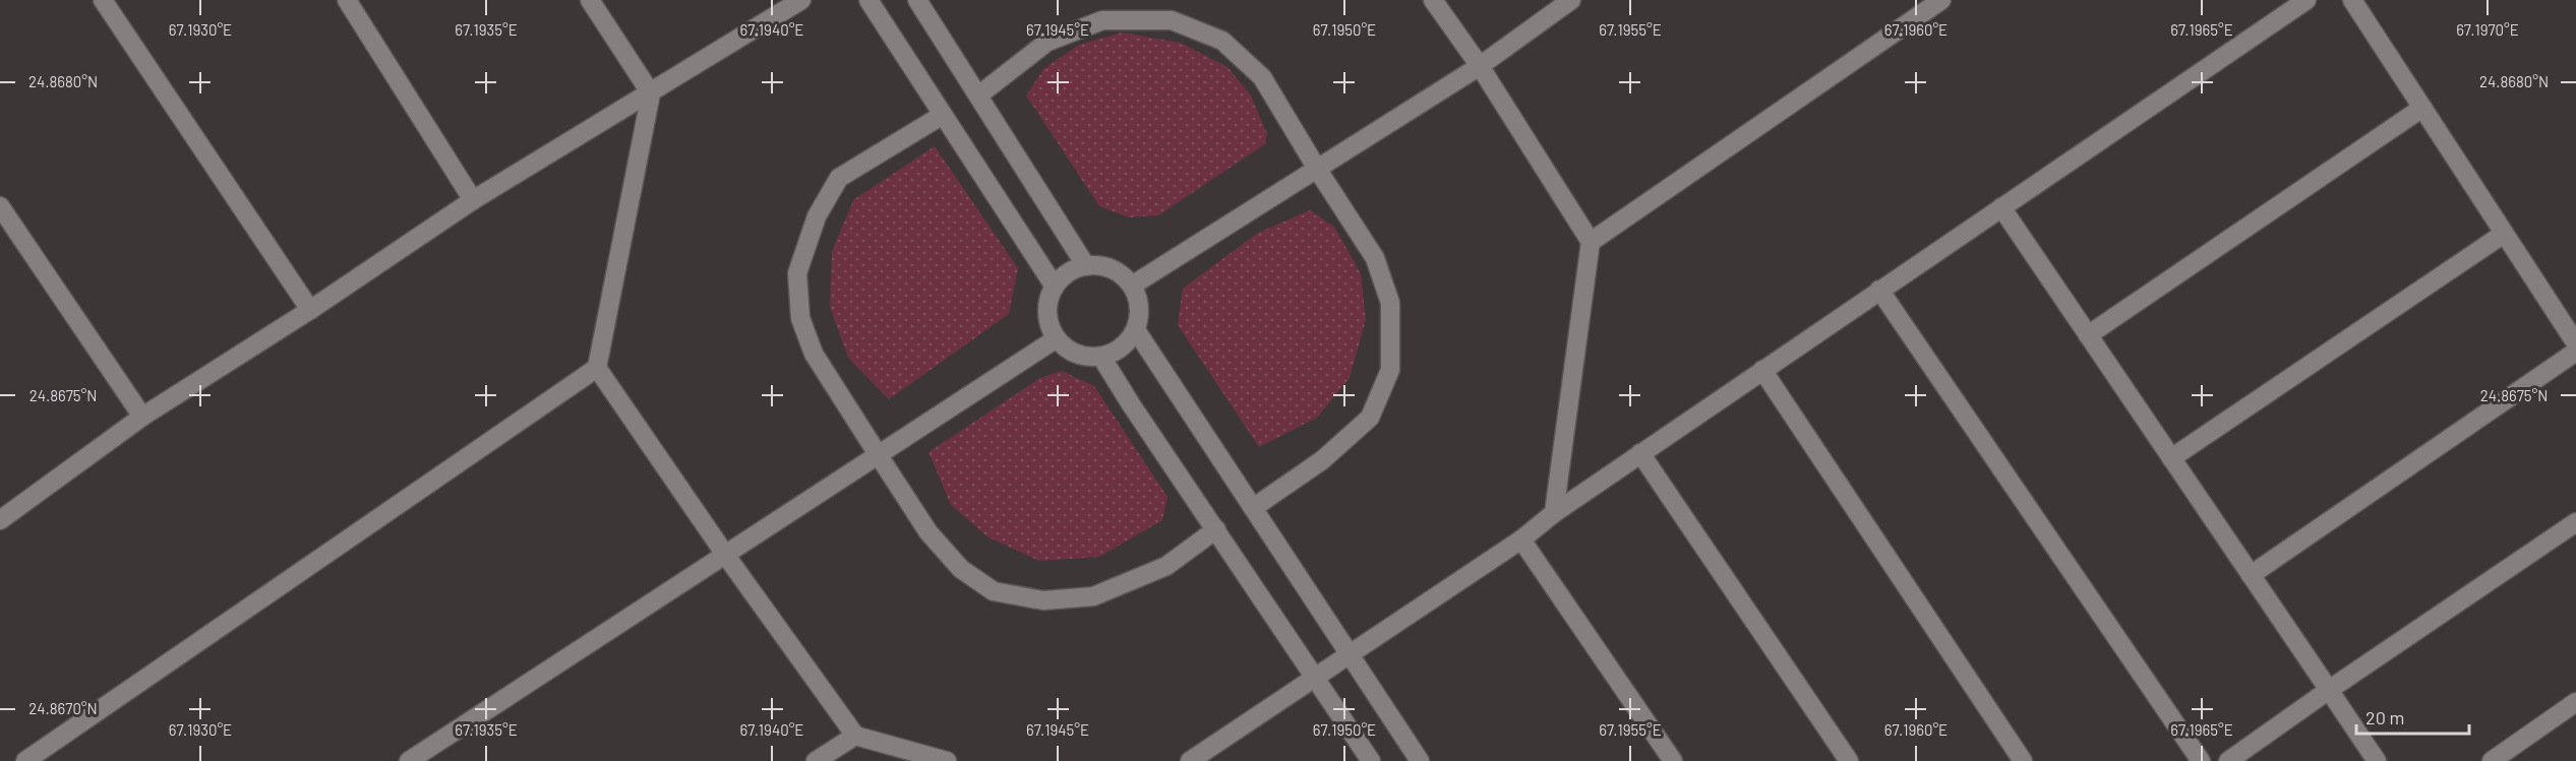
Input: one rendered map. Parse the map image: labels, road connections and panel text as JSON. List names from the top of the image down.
{
  "scale_bar": "20 m",
  "coordinates": [
    "67.1930°E",
    "67.1935°E",
    "67.1940°E",
    "67.1945°E",
    "67.1950°E",
    "67.1955°E",
    "67.1960°E",
    "67.1965°E",
    "67.1970°E",
    "24.8680°N",
    "24.8675°N",
    "24.8670°N"
  ]
}
